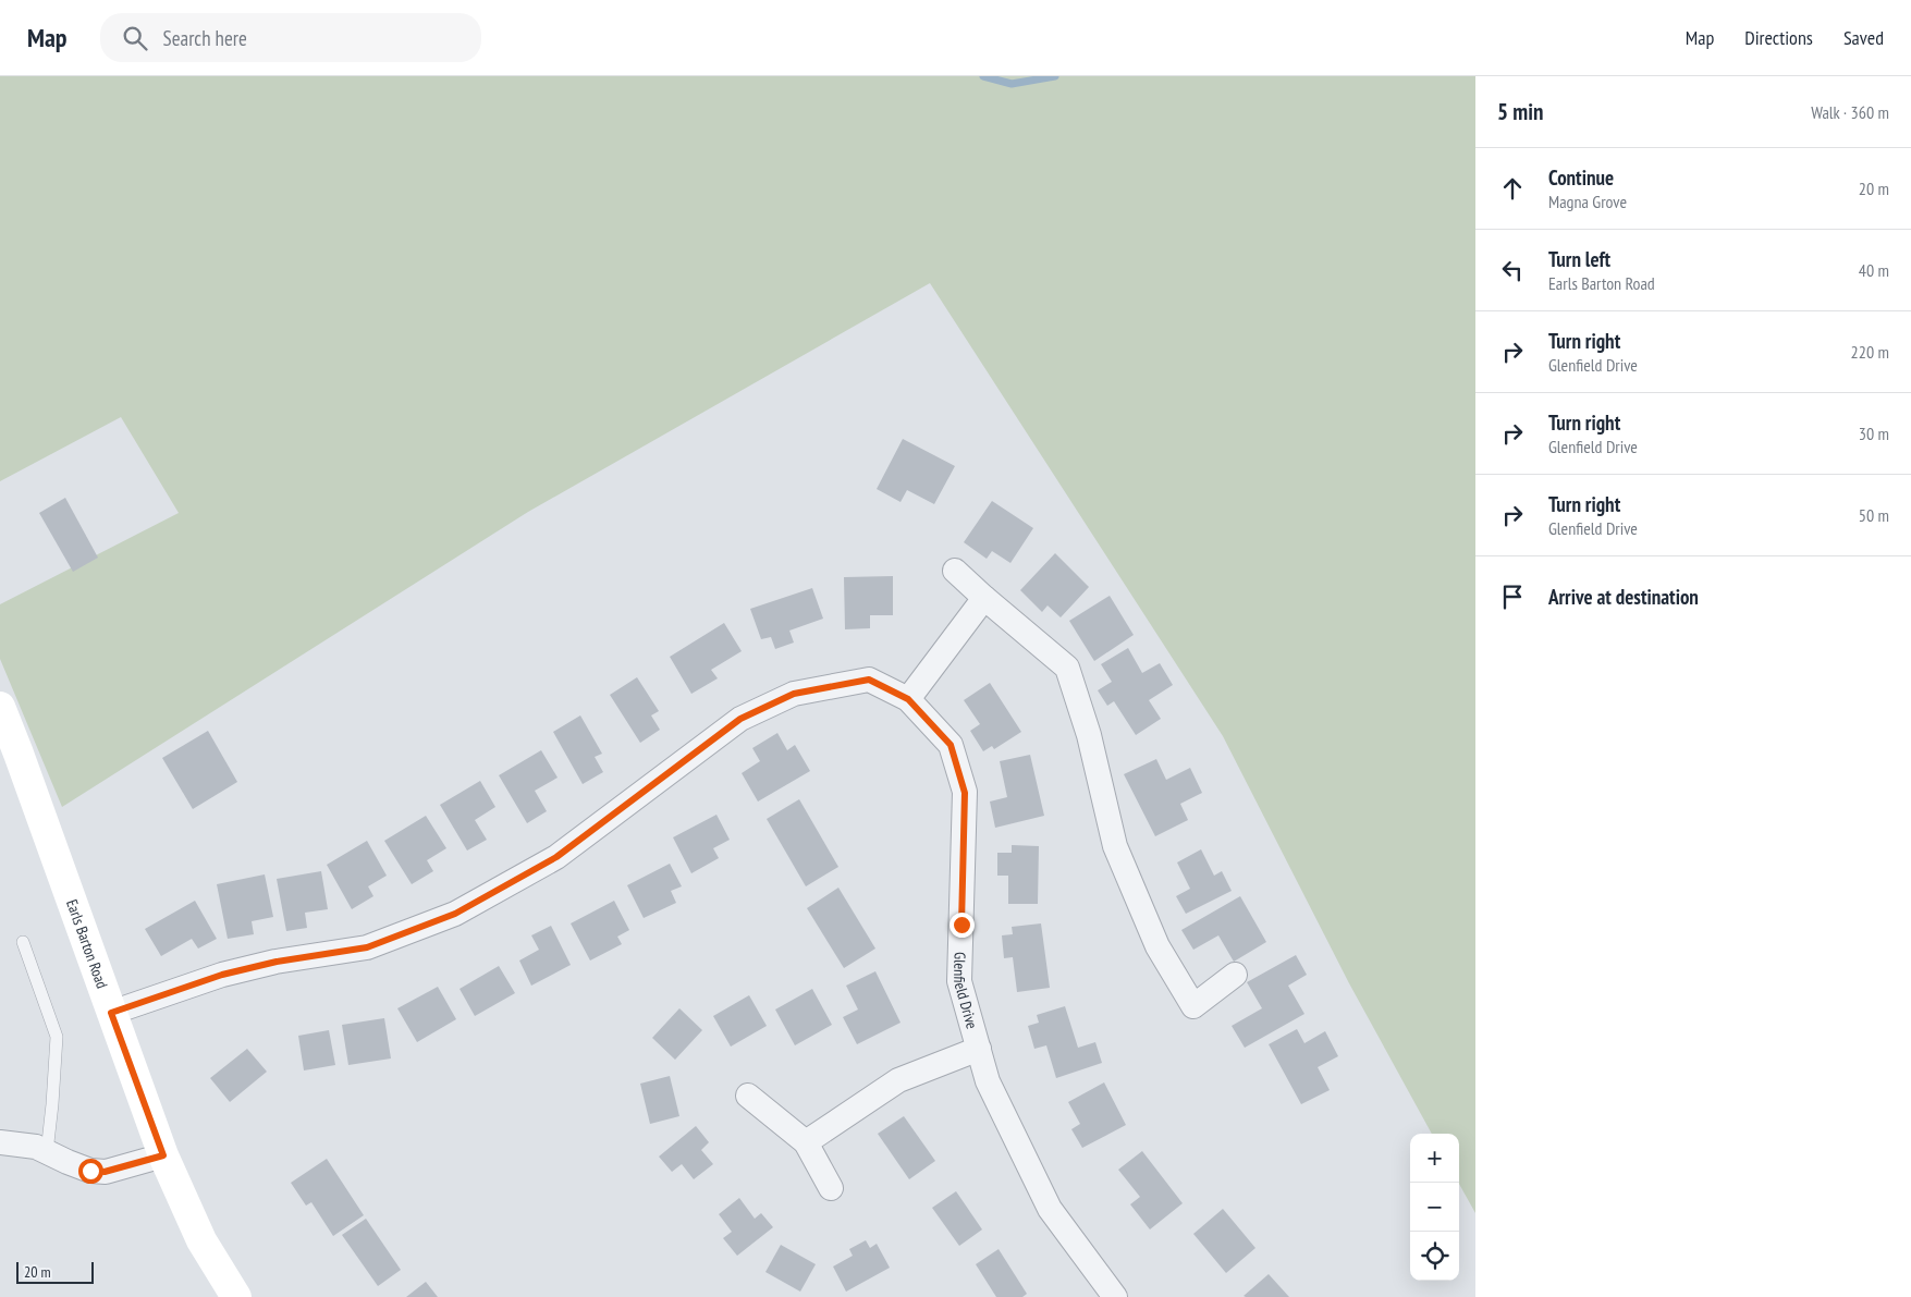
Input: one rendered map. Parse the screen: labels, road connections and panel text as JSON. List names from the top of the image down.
{
  "streets": {
    "main road": ["Earls Barton Road"],
    "street": ["Glenfield Drive"]
  },
  "crossings": [
    ["Earls Barton Road", "Glenfield Drive"]
  ],
  "scale_bar": "20 m",
  "page": {
    "header": "Map",
    "search": "Search here",
    "nav": ["Map", "Directions", "Saved"],
    "heading": ["5 min", "Walk · 360 m"],
    "list": [
      ["Continue", "Magna Grove", "20 m"],
      ["Turn left", "Earls Barton Road", "40 m"],
      ["Turn right", "Glenfield Drive", "220 m"],
      ["Turn right", "Glenfield Drive", "30 m"],
      ["Turn right", "Glenfield Drive", "50 m"],
      "Arrive at destination"
    ],
    "map_buttons": ["+", "−"],
    "scale": "20 m"
  }
}
